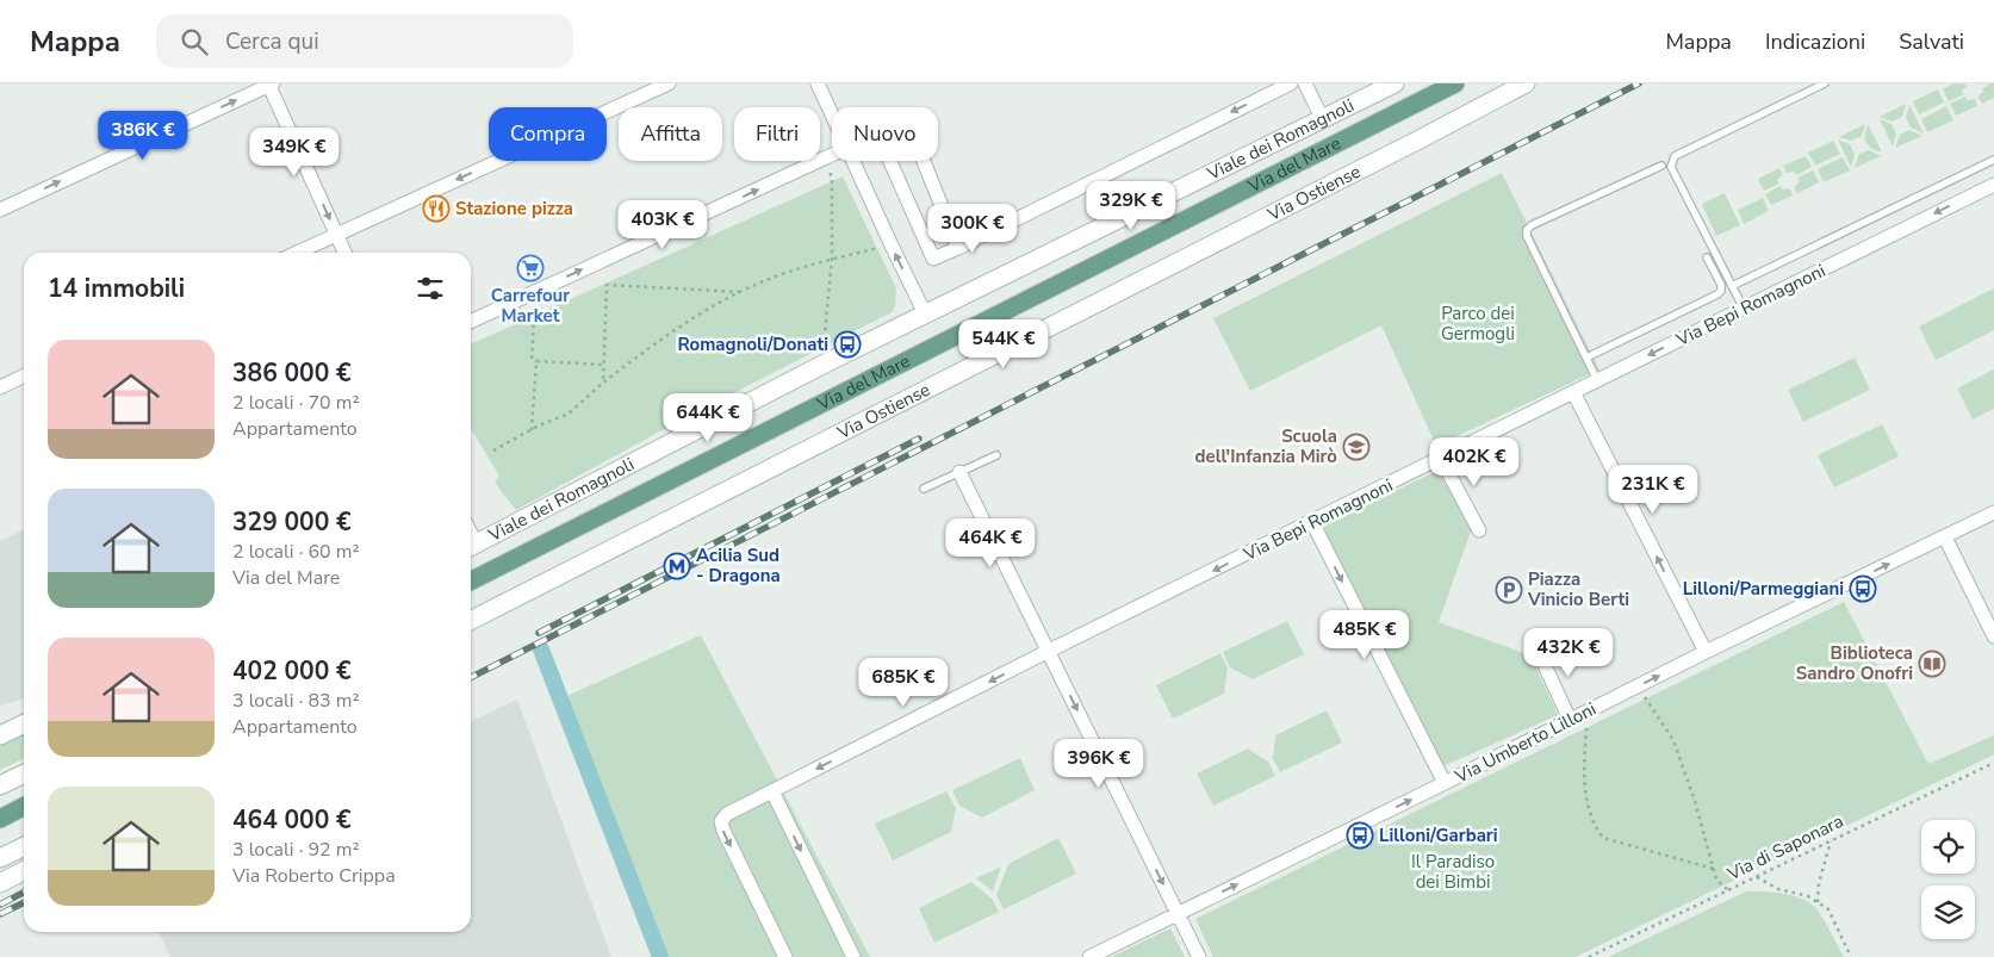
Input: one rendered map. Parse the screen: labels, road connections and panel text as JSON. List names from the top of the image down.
{
  "streets": {
    "main road": ["Viale dei Romagnoli", "Via del Mare", "Via Ostiense"],
    "street": ["Via Bepi Romagnoni", "Via Umberto Lilloni"],
    "path": ["Via di Saponara"]
  },
  "one_way": ["Via Bepi Romagnoni", "Via Umberto Lilloni"],
  "parks": ["Parco dei Germogli", "Il Paradiso dei Bimbi"],
  "places": {
    "restaurant": ["Stazione pizza"],
    "supermarket": ["Carrefour Market"],
    "bus stop": ["Romagnoli/Donati", "Lilloni/Parmeggiani", "Lilloni/Garbari"],
    "school or university": ["Scuola dell'Infanzia Mirò"],
    "metro station": ["Acilia Sud - Dragona"],
    "parking": ["Piazza Vinicio Berti"],
    "library": ["Biblioteca Sandro Onofri"]
  },
  "page": {
    "header": "Mappa",
    "search": "Cerca qui",
    "nav": ["Mappa", "Indicazioni", "Salvati"],
    "chip": [
      "Compra",
      "Affitta",
      "Filtri",
      "Nuovo"
    ],
    "price": [
      "386K €",
      "349K €",
      "329K €",
      "403K €",
      "300K €",
      "544K €",
      "644K €",
      "402K €",
      "231K €",
      "464K €",
      "485K €",
      "432K €",
      "685K €",
      "396K €"
    ],
    "heading": "14 immobili",
    "list": [
      {
        "name": "386 000 €",
        "note": "2 locali · 70 m² · Appartamento"
      },
      {
        "name": "329 000 €",
        "note": "2 locali · 60 m² · Via del Mare"
      },
      {
        "name": "402 000 €",
        "note": "3 locali · 83 m² · Appartamento"
      },
      {
        "name": "464 000 €",
        "note": "3 locali · 92 m² · Via Roberto Crippa"
      }
    ]
  }
}
